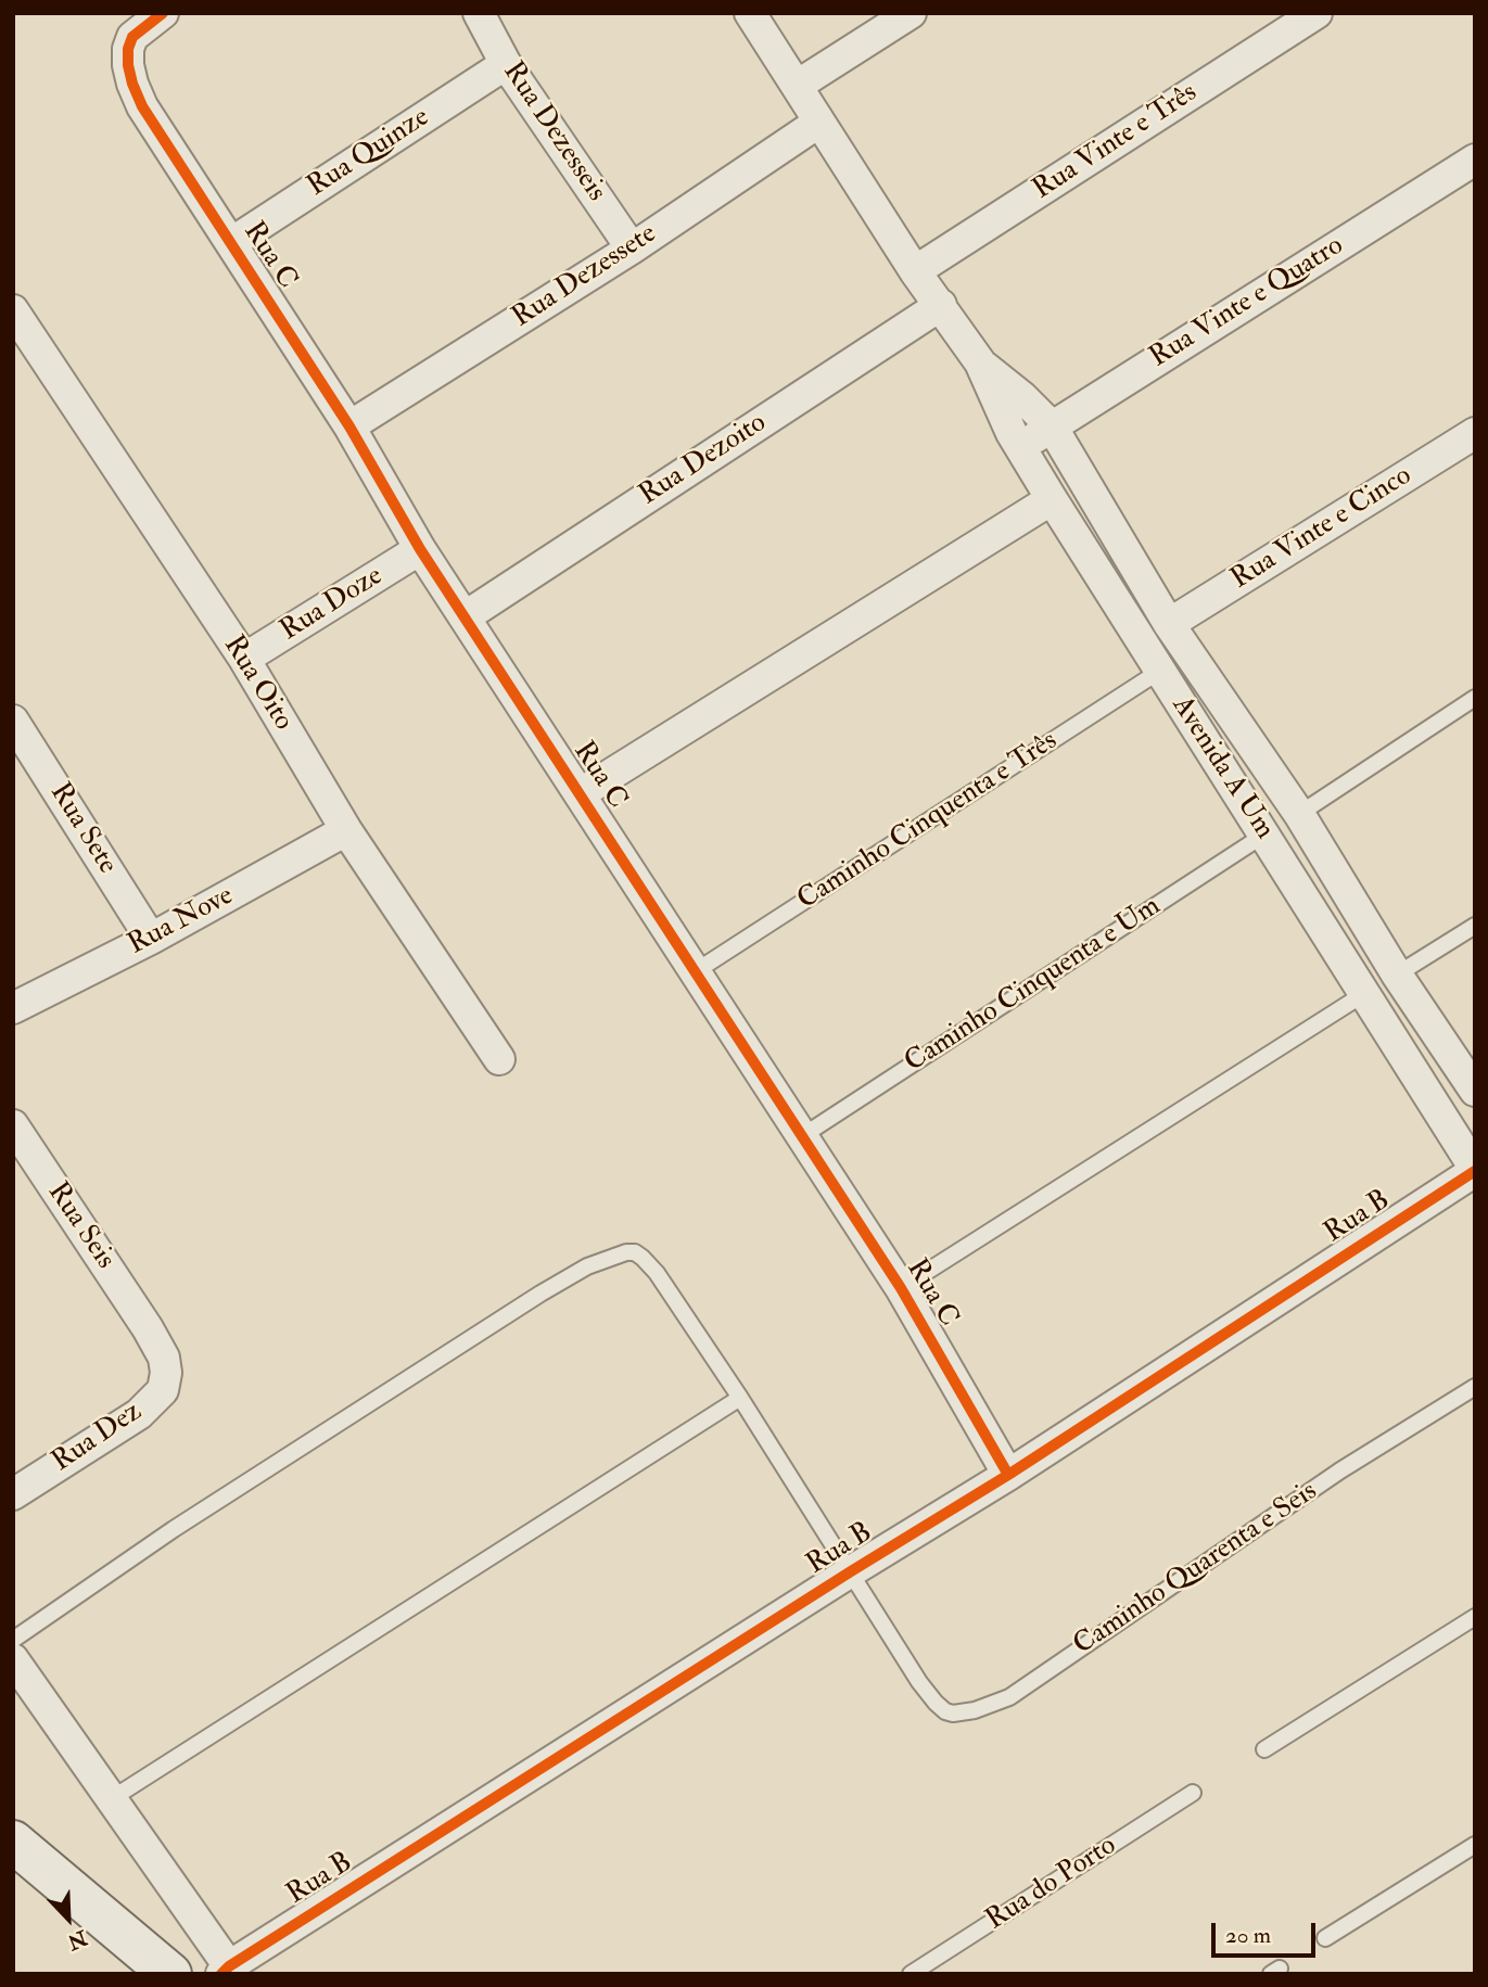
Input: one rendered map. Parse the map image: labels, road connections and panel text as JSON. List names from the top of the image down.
{
  "streets": {
    "street": [
      "Rua Dezesseis",
      "Rua Vinte e Três",
      "Rua Quinze",
      "Rua C",
      "Rua Dezessete",
      "Rua Vinte e Quatro",
      "Rua Dezoito",
      "Rua Vinte e Cinco",
      "Rua Doze",
      "Rua Oito",
      "Avenida A Um",
      "Rua Sete",
      "Rua Nove",
      "Rua B",
      "Rua Seis",
      "Rua Dez"
    ],
    "lane": [
      "Caminho Cinquenta e Três",
      "Caminho Cinquenta e Um",
      "Caminho Quarenta e Seis",
      "Rua do Porto"
    ]
  },
  "crossings": [
    ["Rua Dezesseis", "Rua Quinze"],
    ["Rua Dezesseis", "Rua Dezessete"],
    ["Rua Vinte e Três", "Avenida A Um"],
    ["Rua Quinze", "Rua C"],
    ["Rua C", "Rua Dezessete"],
    ["Rua C", "Rua Dezoito"],
    ["Rua C", "Rua Doze"],
    ["Rua C", "Avenida A Um"],
    ["Rua C", "Caminho Cinquenta e Três"],
    ["Rua C", "Caminho Cinquenta e Um"],
    ["Rua C", "Rua B"],
    ["Rua Dezessete", "Avenida A Um"],
    ["Rua Vinte e Quatro", "Avenida A Um"],
    ["Rua Dezoito", "Avenida A Um"],
    ["Rua Vinte e Cinco", "Avenida A Um"],
    ["Rua Doze", "Rua Oito"],
    ["Rua Oito", "Rua Nove"],
    ["Avenida A Um", "Caminho Cinquenta e Três"],
    ["Avenida A Um", "Caminho Cinquenta e Um"],
    ["Avenida A Um", "Rua B"],
    ["Rua Sete", "Rua Nove"],
    ["Rua B", "Caminho Quarenta e Seis"],
    ["Rua Seis", "Rua Dez"]
  ],
  "scale_bar": "20 m",
  "north": "bottom right"
}
